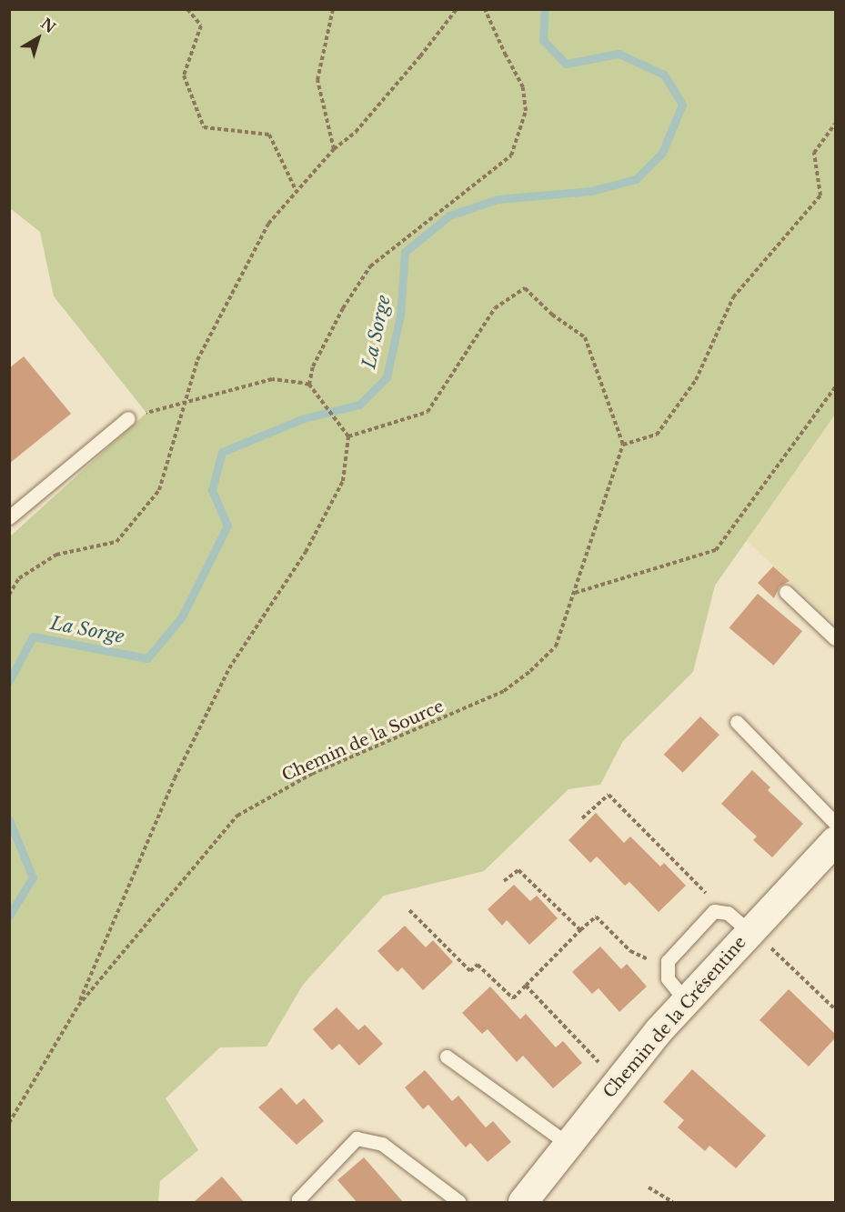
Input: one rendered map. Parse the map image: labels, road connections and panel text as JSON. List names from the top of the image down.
{
  "streets": {
    "street": ["Chemin de la Crésentine"],
    "path": ["Chemin de la Source"]
  },
  "water": ["La Sorge"],
  "north": "top right"
}
